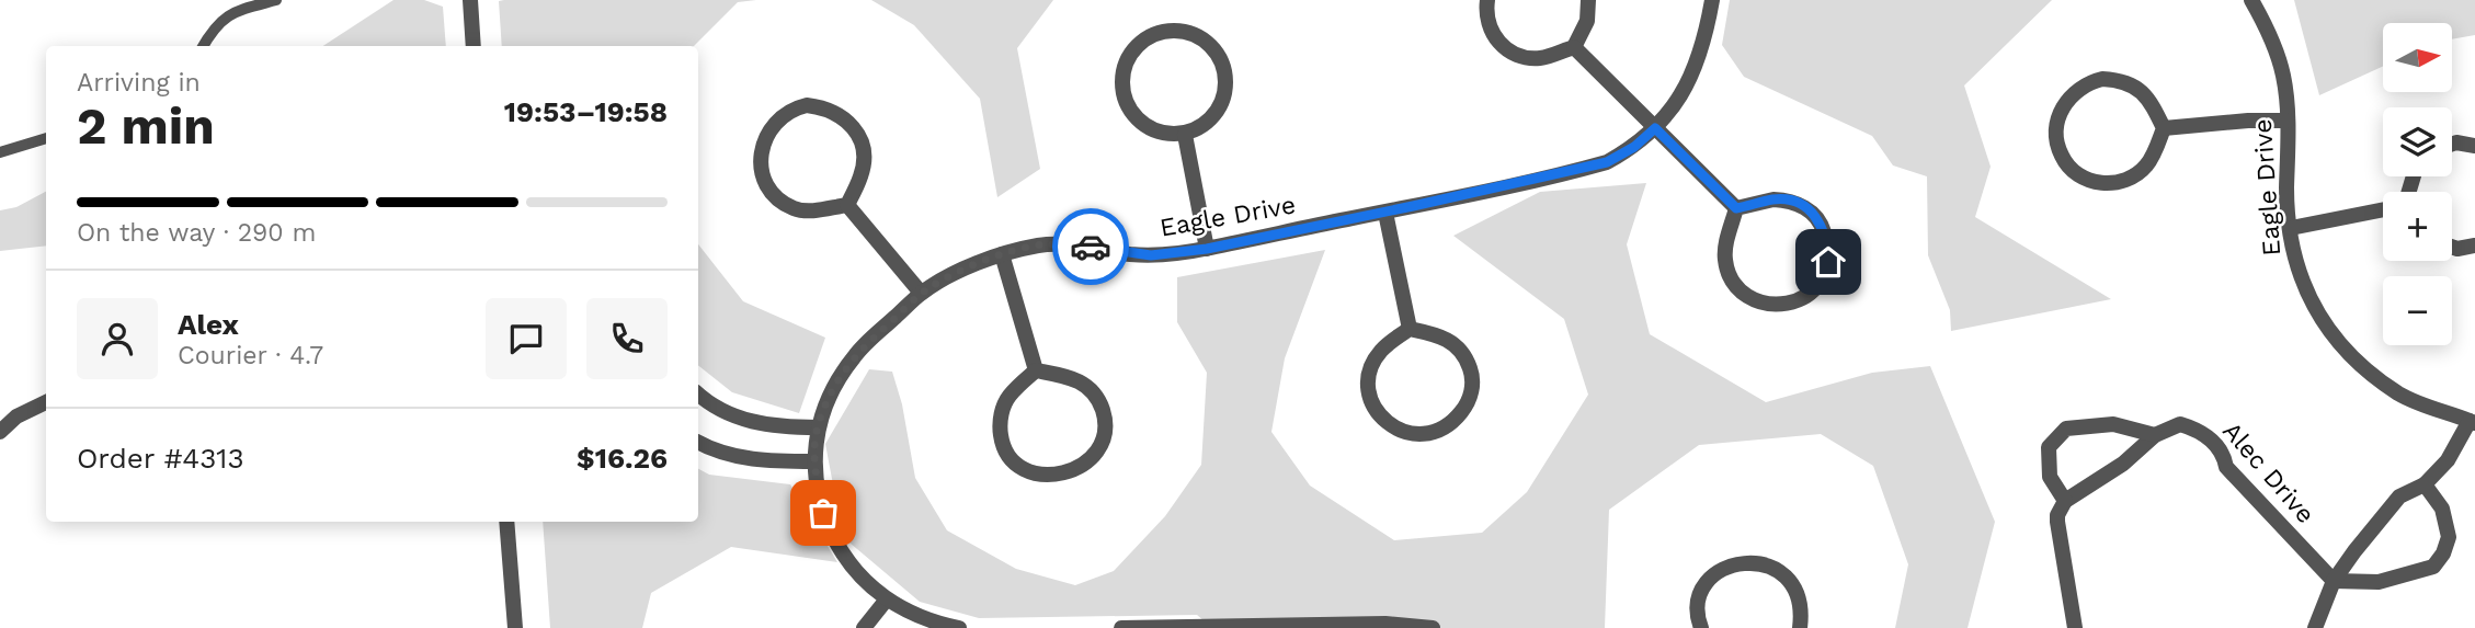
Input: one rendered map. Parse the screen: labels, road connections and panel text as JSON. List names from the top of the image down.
{
  "streets": {
    "street": ["Eagle Drive", "Alec Drive"]
  },
  "north": "right",
  "page": {
    "map_buttons": ["+", "−"],
    "heading": ["2 min", "Arriving in", "19:53–19:58"],
    "panel": [
      "Alex",
      "Courier · 4.7",
      "Order #4313",
      "$16.26"
    ],
    "bar": "On the way · 290 m"
  }
}
